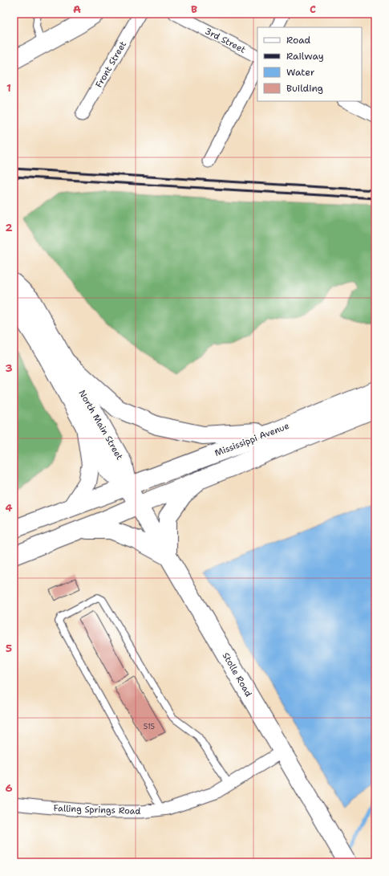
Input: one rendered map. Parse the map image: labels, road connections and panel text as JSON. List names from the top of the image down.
{
  "streets": {
    "main road": ["North Main Street", "Mississippi Avenue", "Stolle Road"],
    "street": ["3rd Street", "Front Street", "Falling Springs Road"]
  },
  "crossings": [
    ["North Main Street", "Mississippi Avenue"],
    ["North Main Street", "Stolle Road"],
    ["Mississippi Avenue", "Stolle Road"],
    ["Stolle Road", "Falling Springs Road"]
  ],
  "house_numbers": ["515"],
  "legend": [
    "Road",
    "Railway",
    "Water",
    "Building"
  ],
  "grid": {
    "columns": ["A", "B", "C"],
    "rows": [
      "1",
      "2",
      "3",
      "4",
      "5",
      "6"
    ]
  }
}
